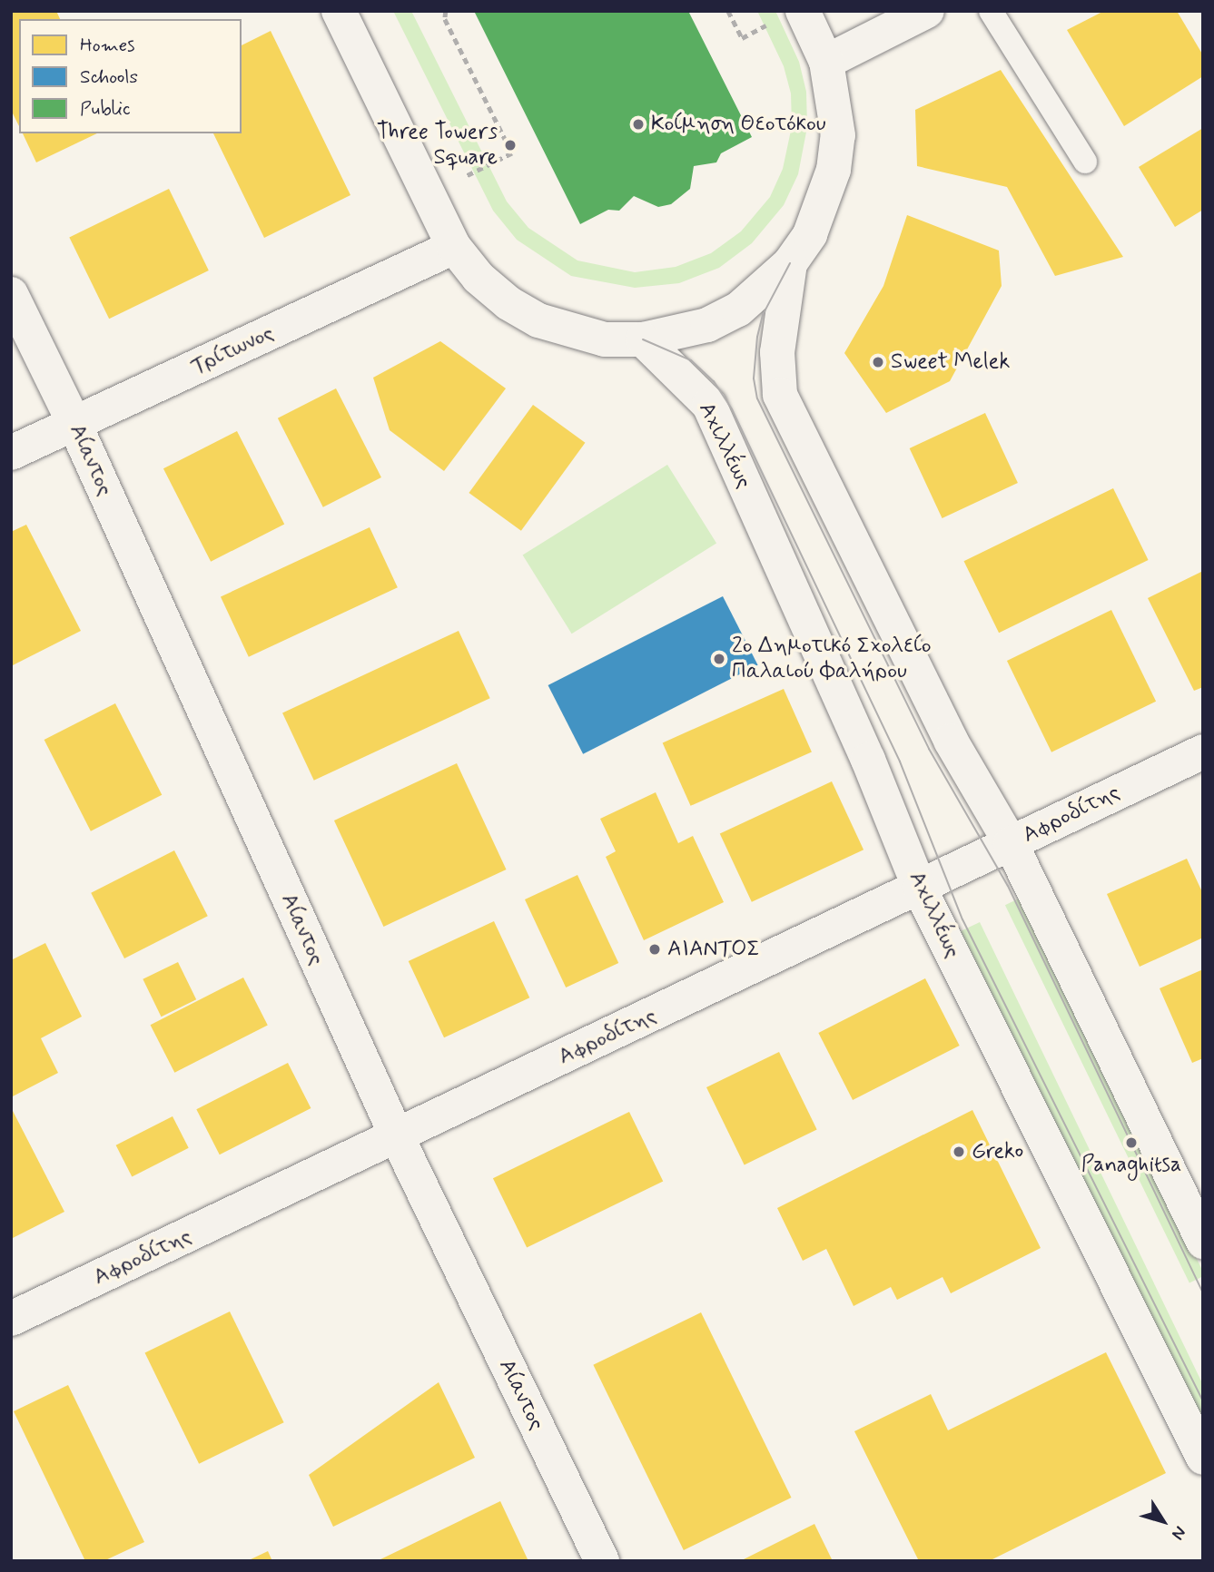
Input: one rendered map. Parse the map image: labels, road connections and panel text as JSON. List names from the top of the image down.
{
  "streets": {
    "street": [
      "Τρίτωνος",
      "Αχιλλέως",
      "Αίαντος",
      "Αφροδίτης"
    ]
  },
  "crossings": [
    ["Τρίτωνος", "Αίαντος"],
    ["Αχιλλέως", "Αφροδίτης"],
    ["Αίαντος", "Αφροδίτης"]
  ],
  "places": [
    "Κοίμηση Θεοτόκου",
    "Three Towers Square",
    "Sweet Melek",
    "2ο Δημοτικό Σχολείο Παλαιού Φαλήρου",
    "ΑΙΑΝΤΟΣ",
    "Panaghitsa",
    "Greko"
  ],
  "legend": ["Homes", "Schools", "Public"],
  "north": "bottom right"
}
